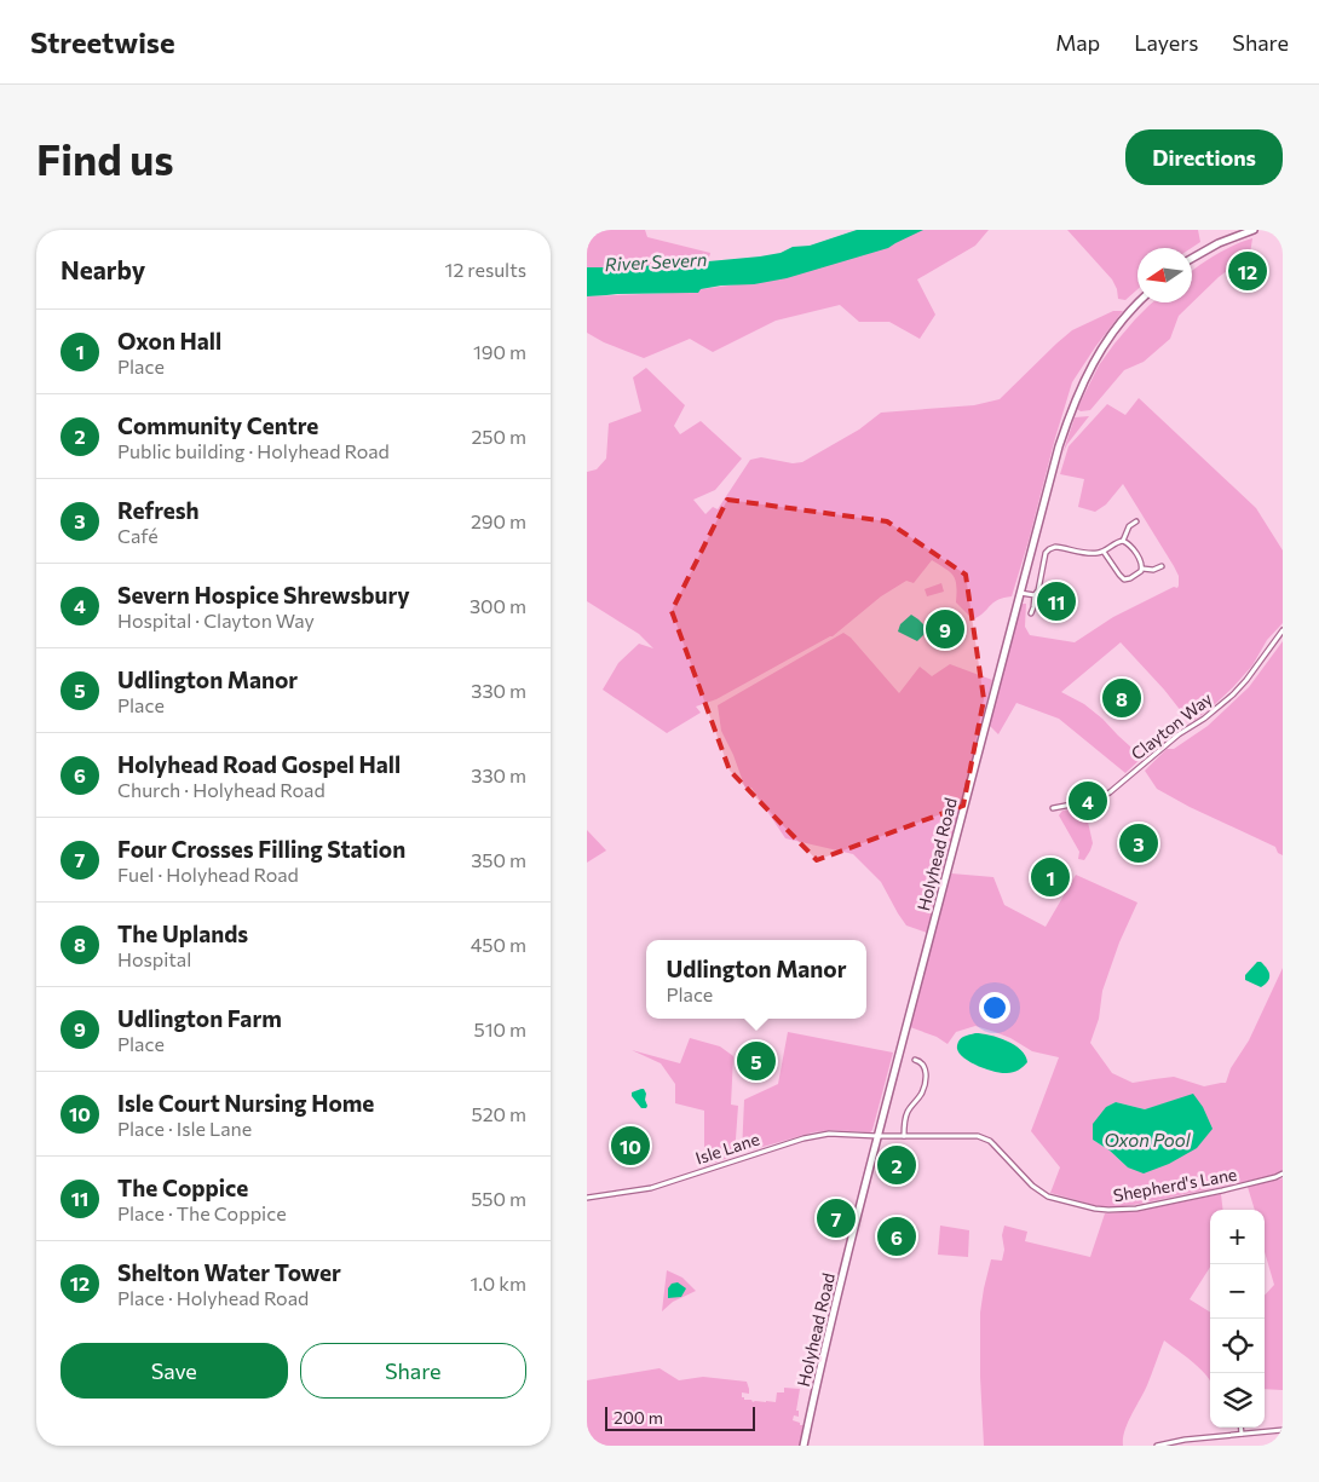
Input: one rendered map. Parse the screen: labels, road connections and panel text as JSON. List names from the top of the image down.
{
  "streets": {
    "main road": ["Holyhead Road"],
    "street": ["Clayton Way", "Isle Lane", "Shepherd's Lane"]
  },
  "crossings": [
    ["Holyhead Road", "Isle Lane"],
    ["Holyhead Road", "Shepherd's Lane"],
    ["Isle Lane", "Shepherd's Lane"]
  ],
  "water": ["River Severn", "Oxon Pool"],
  "scale_bar": "200 m",
  "north": "left",
  "page": {
    "header": "Streetwise",
    "nav": ["Map", "Layers", "Share"],
    "buttons": [
      "Directions",
      ["Save", "Share"]
    ],
    "title": "Find us",
    "heading": ["Nearby", "12 results"],
    "pins": [
      "12",
      "11",
      "9",
      "8",
      "4",
      "3",
      "1",
      "5",
      "10",
      "2",
      "7",
      "6"
    ],
    "list": [
      {
        "mark": "1",
        "name": "Oxon Hall",
        "note": "Place",
        "value": "190 m"
      },
      {
        "mark": "2",
        "name": "Community Centre",
        "note": "Public building · Holyhead Road",
        "value": "250 m"
      },
      {
        "mark": "3",
        "name": "Refresh",
        "note": "Café",
        "value": "290 m"
      },
      {
        "mark": "4",
        "name": "Severn Hospice Shrewsbury",
        "note": "Hospital · Clayton Way",
        "value": "300 m"
      },
      {
        "mark": "5",
        "name": "Udlington Manor",
        "note": "Place",
        "value": "330 m"
      },
      {
        "mark": "6",
        "name": "Holyhead Road Gospel Hall",
        "note": "Church · Holyhead Road",
        "value": "330 m"
      },
      {
        "mark": "7",
        "name": "Four Crosses Filling Station",
        "note": "Fuel · Holyhead Road",
        "value": "350 m"
      },
      {
        "mark": "8",
        "name": "The Uplands",
        "note": "Hospital",
        "value": "450 m"
      },
      {
        "mark": "9",
        "name": "Udlington Farm",
        "note": "Place",
        "value": "510 m"
      },
      {
        "mark": "10",
        "name": "Isle Court Nursing Home",
        "note": "Place · Isle Lane",
        "value": "520 m"
      },
      {
        "mark": "11",
        "name": "The Coppice",
        "note": "Place · The Coppice",
        "value": "550 m"
      },
      {
        "mark": "12",
        "name": "Shelton Water Tower",
        "note": "Place · Holyhead Road",
        "value": "1.0 km"
      }
    ],
    "popup": ["Udlington Manor", "Place"],
    "map_buttons": ["+", "−"],
    "scale": "200 m"
  }
}
